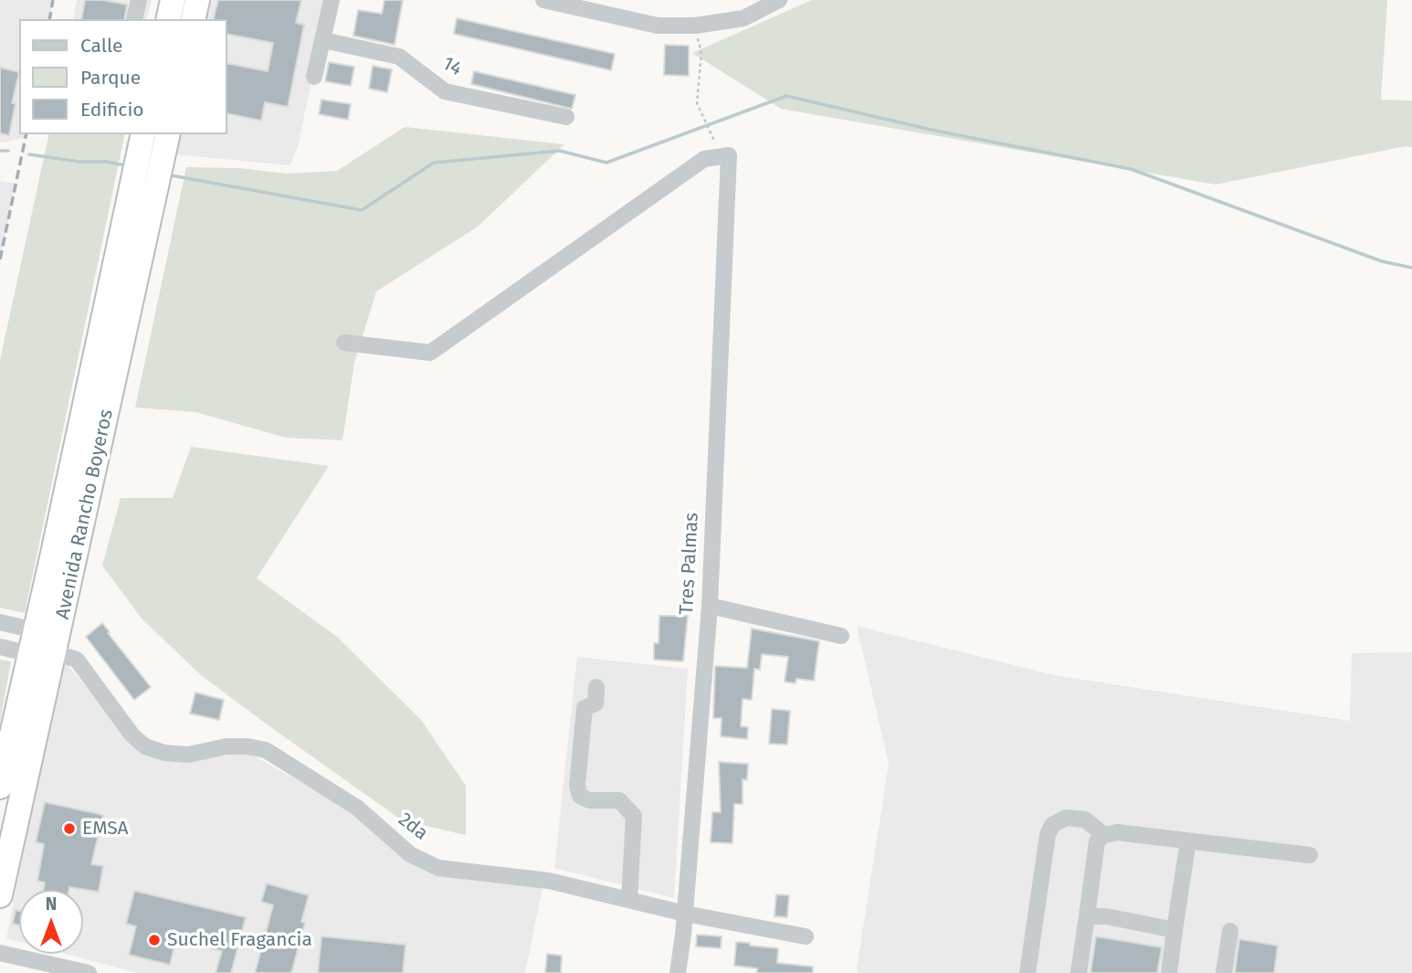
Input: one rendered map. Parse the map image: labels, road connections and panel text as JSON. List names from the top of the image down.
{
  "streets": {
    "highway": ["Avenida Rancho Boyeros"],
    "street": ["14", "Tres Palmas", "2da"]
  },
  "crossings": [
    ["Avenida Rancho Boyeros", "2da"],
    ["Tres Palmas", "2da"]
  ],
  "places": ["EMSA", "Suchel Fragancia"],
  "legend": ["Calle", "Parque", "Edificio"],
  "north": "top"
}
